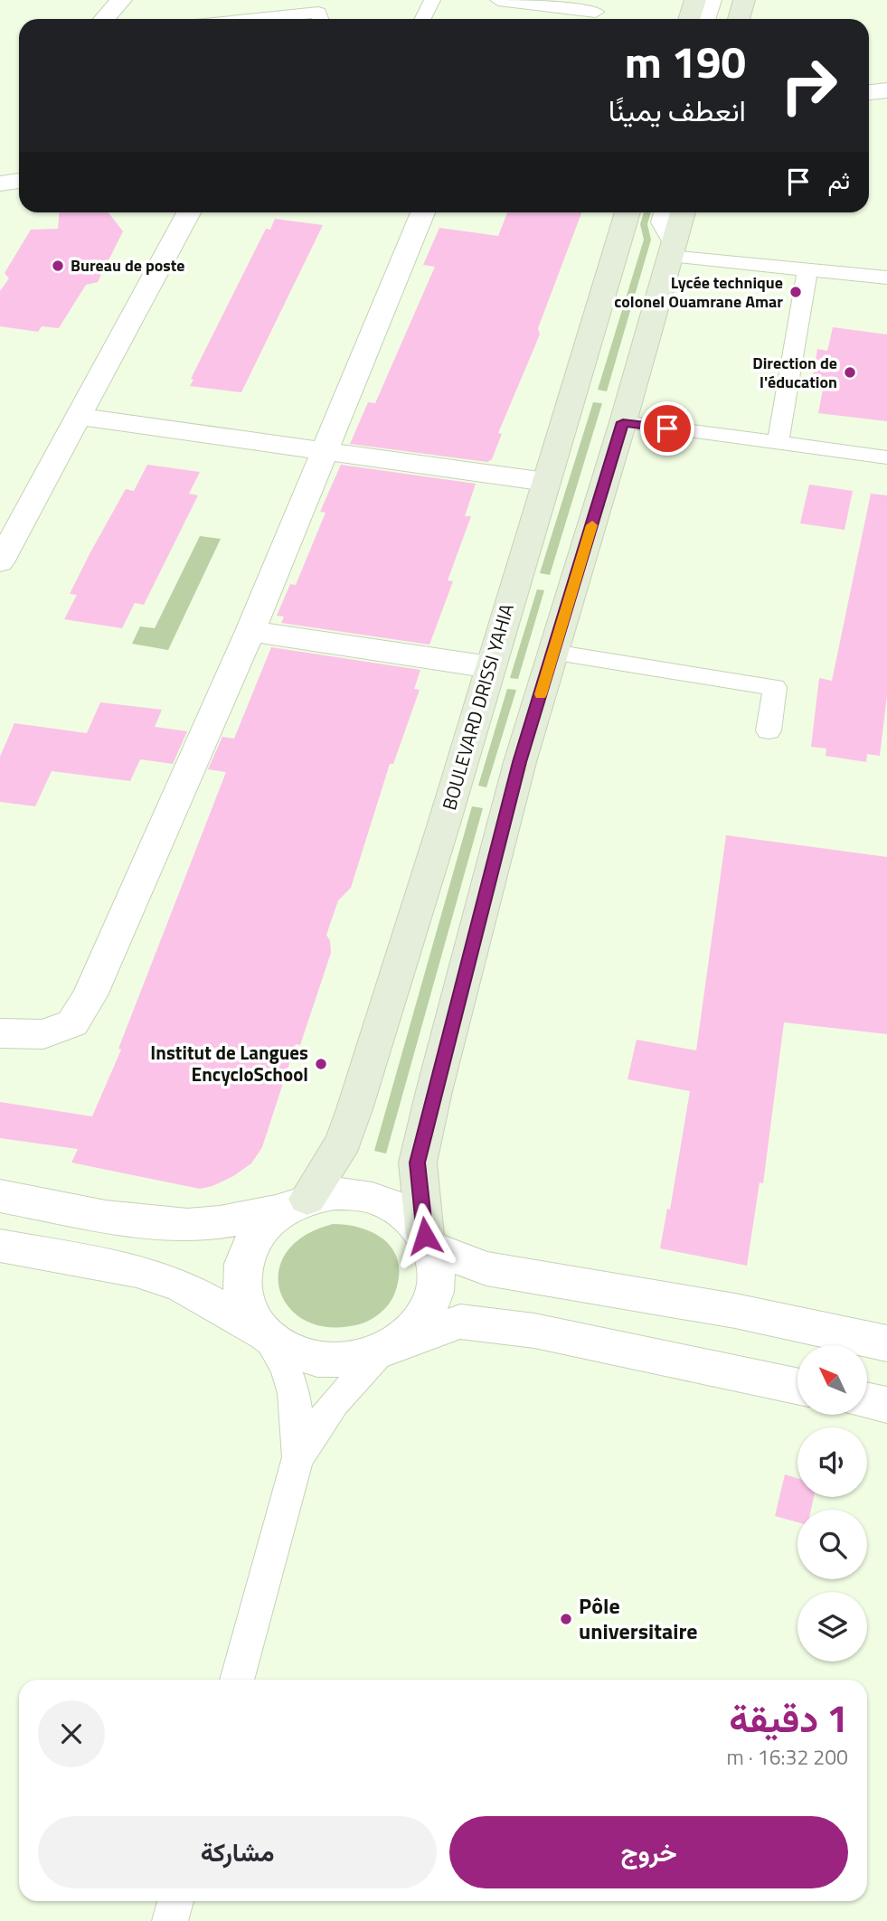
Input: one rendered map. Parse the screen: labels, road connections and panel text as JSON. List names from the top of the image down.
{
  "streets": {
    "main road": ["BOULEVARD DRISSI YAHIA"]
  },
  "places": [
    "Bureau de poste",
    "Lycée technique colonel Ouamrane Amar",
    "Direction de l'éducation",
    "Institut de Langues EncycloSchool",
    "Pôle universitaire"
  ],
  "north": "top left",
  "page": {
    "turn": ["190 m", "انعطف يمينًا"],
    "then": "ثم",
    "heading": ["1 دقيقة", "200 m · 16:32"],
    "buttons": ["خروج", "مشاركة"]
  }
}
